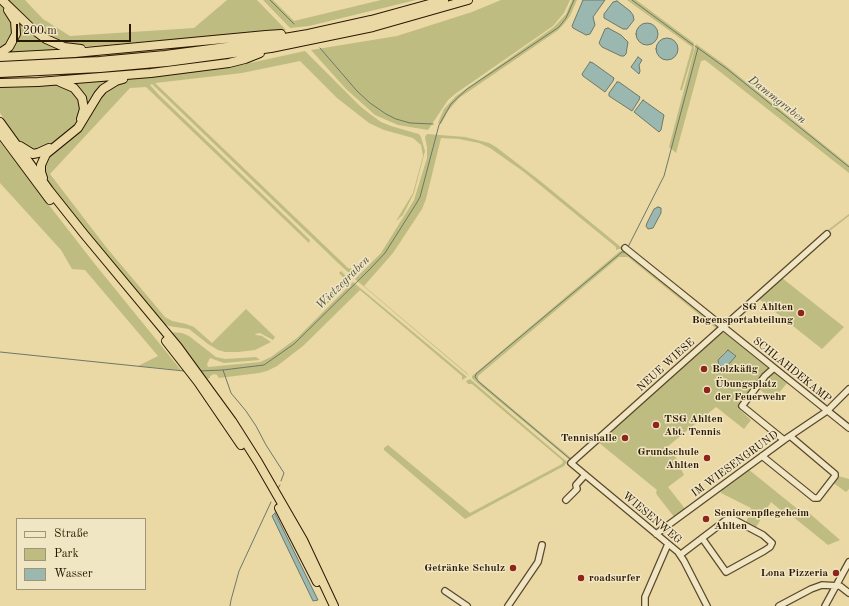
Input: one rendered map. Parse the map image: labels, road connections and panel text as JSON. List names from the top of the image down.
{
  "streets": {
    "street": [
      "NEUE WIESE",
      "SCHLAHDEKAMP",
      "IM WIESENGRUND",
      "WIESENWEG"
    ]
  },
  "crossings": [
    ["NEUE WIESE", "SCHLAHDEKAMP"],
    ["NEUE WIESE", "WIESENWEG"],
    ["SCHLAHDEKAMP", "IM WIESENGRUND"],
    ["IM WIESENGRUND", "WIESENWEG"]
  ],
  "water": ["Dammgraben", "Wietzegraben"],
  "places": [
    "SG Ahlten Bogensportabteilung",
    "Bolzkäfig",
    "Übungsplatz der Feuerwehr",
    "TSG Ahlten Abt. Tennis",
    "Tennishalle",
    "Grundschule Ahlten",
    "Seniorenpflegeheim Ahlten",
    "Getränke Schulz",
    "Lona Pizzeria",
    "roadsurfer"
  ],
  "legend": ["Straße", "Park", "Wasser"],
  "scale_bar": "200 m"
}
